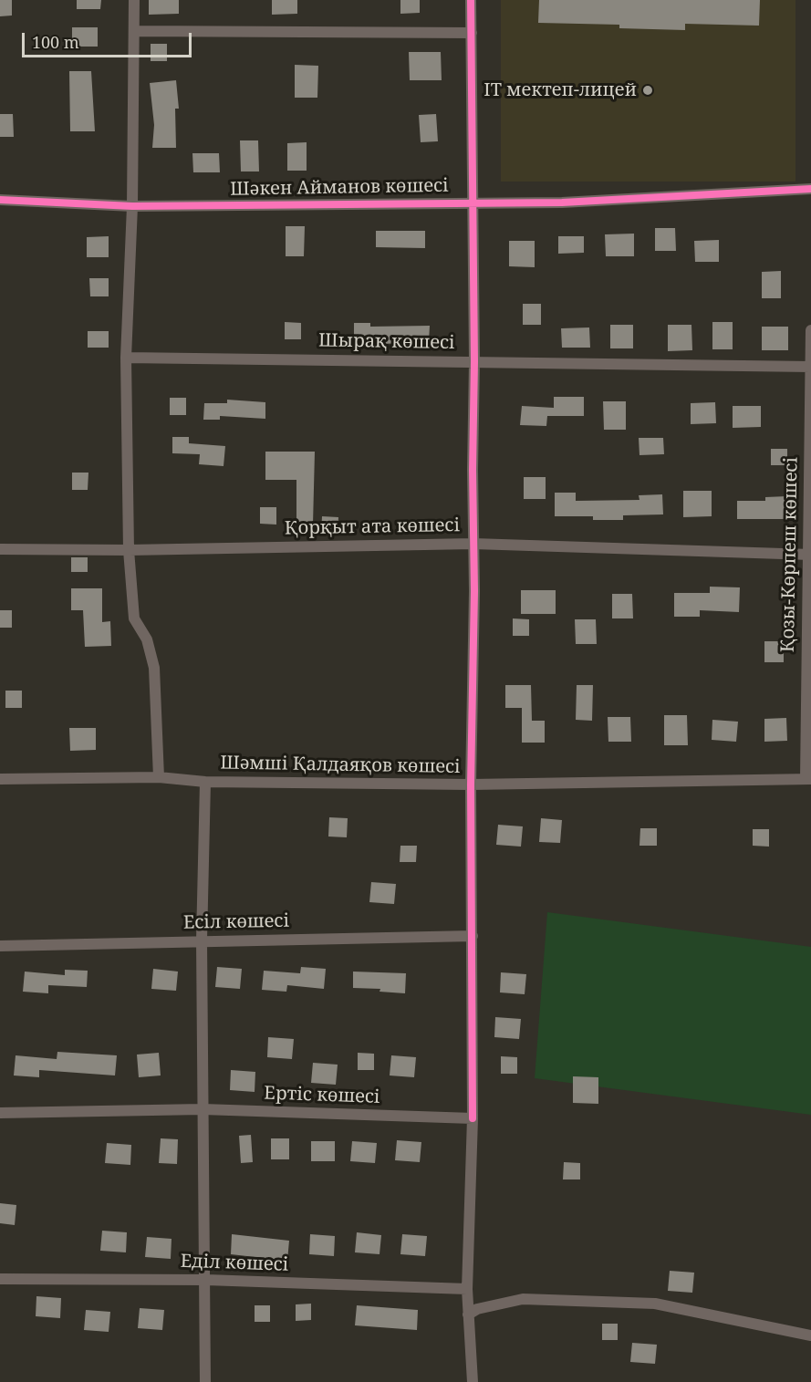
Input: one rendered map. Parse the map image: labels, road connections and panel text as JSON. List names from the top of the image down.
{
  "streets": {
    "street": [
      "Шәкен Айманов көшесі",
      "Шырақ көшесі",
      "Қорқыт ата көшесі",
      "Қозы-Көрпеш көшесі",
      "Шәмші Қалдаяқов көшесі",
      "Есіл көшесі",
      "Ертіс көшесі",
      "Еділ көшесі"
    ]
  },
  "crossings": [
    ["Шырақ көшесі", "Қозы-Көрпеш көшесі"],
    ["Қорқыт ата көшесі", "Қозы-Көрпеш көшесі"],
    ["Қозы-Көрпеш көшесі", "Шәмші Қалдаяқов көшесі"]
  ],
  "places": ["IT мектеп-лицей"],
  "scale_bar": "100 m"
}
